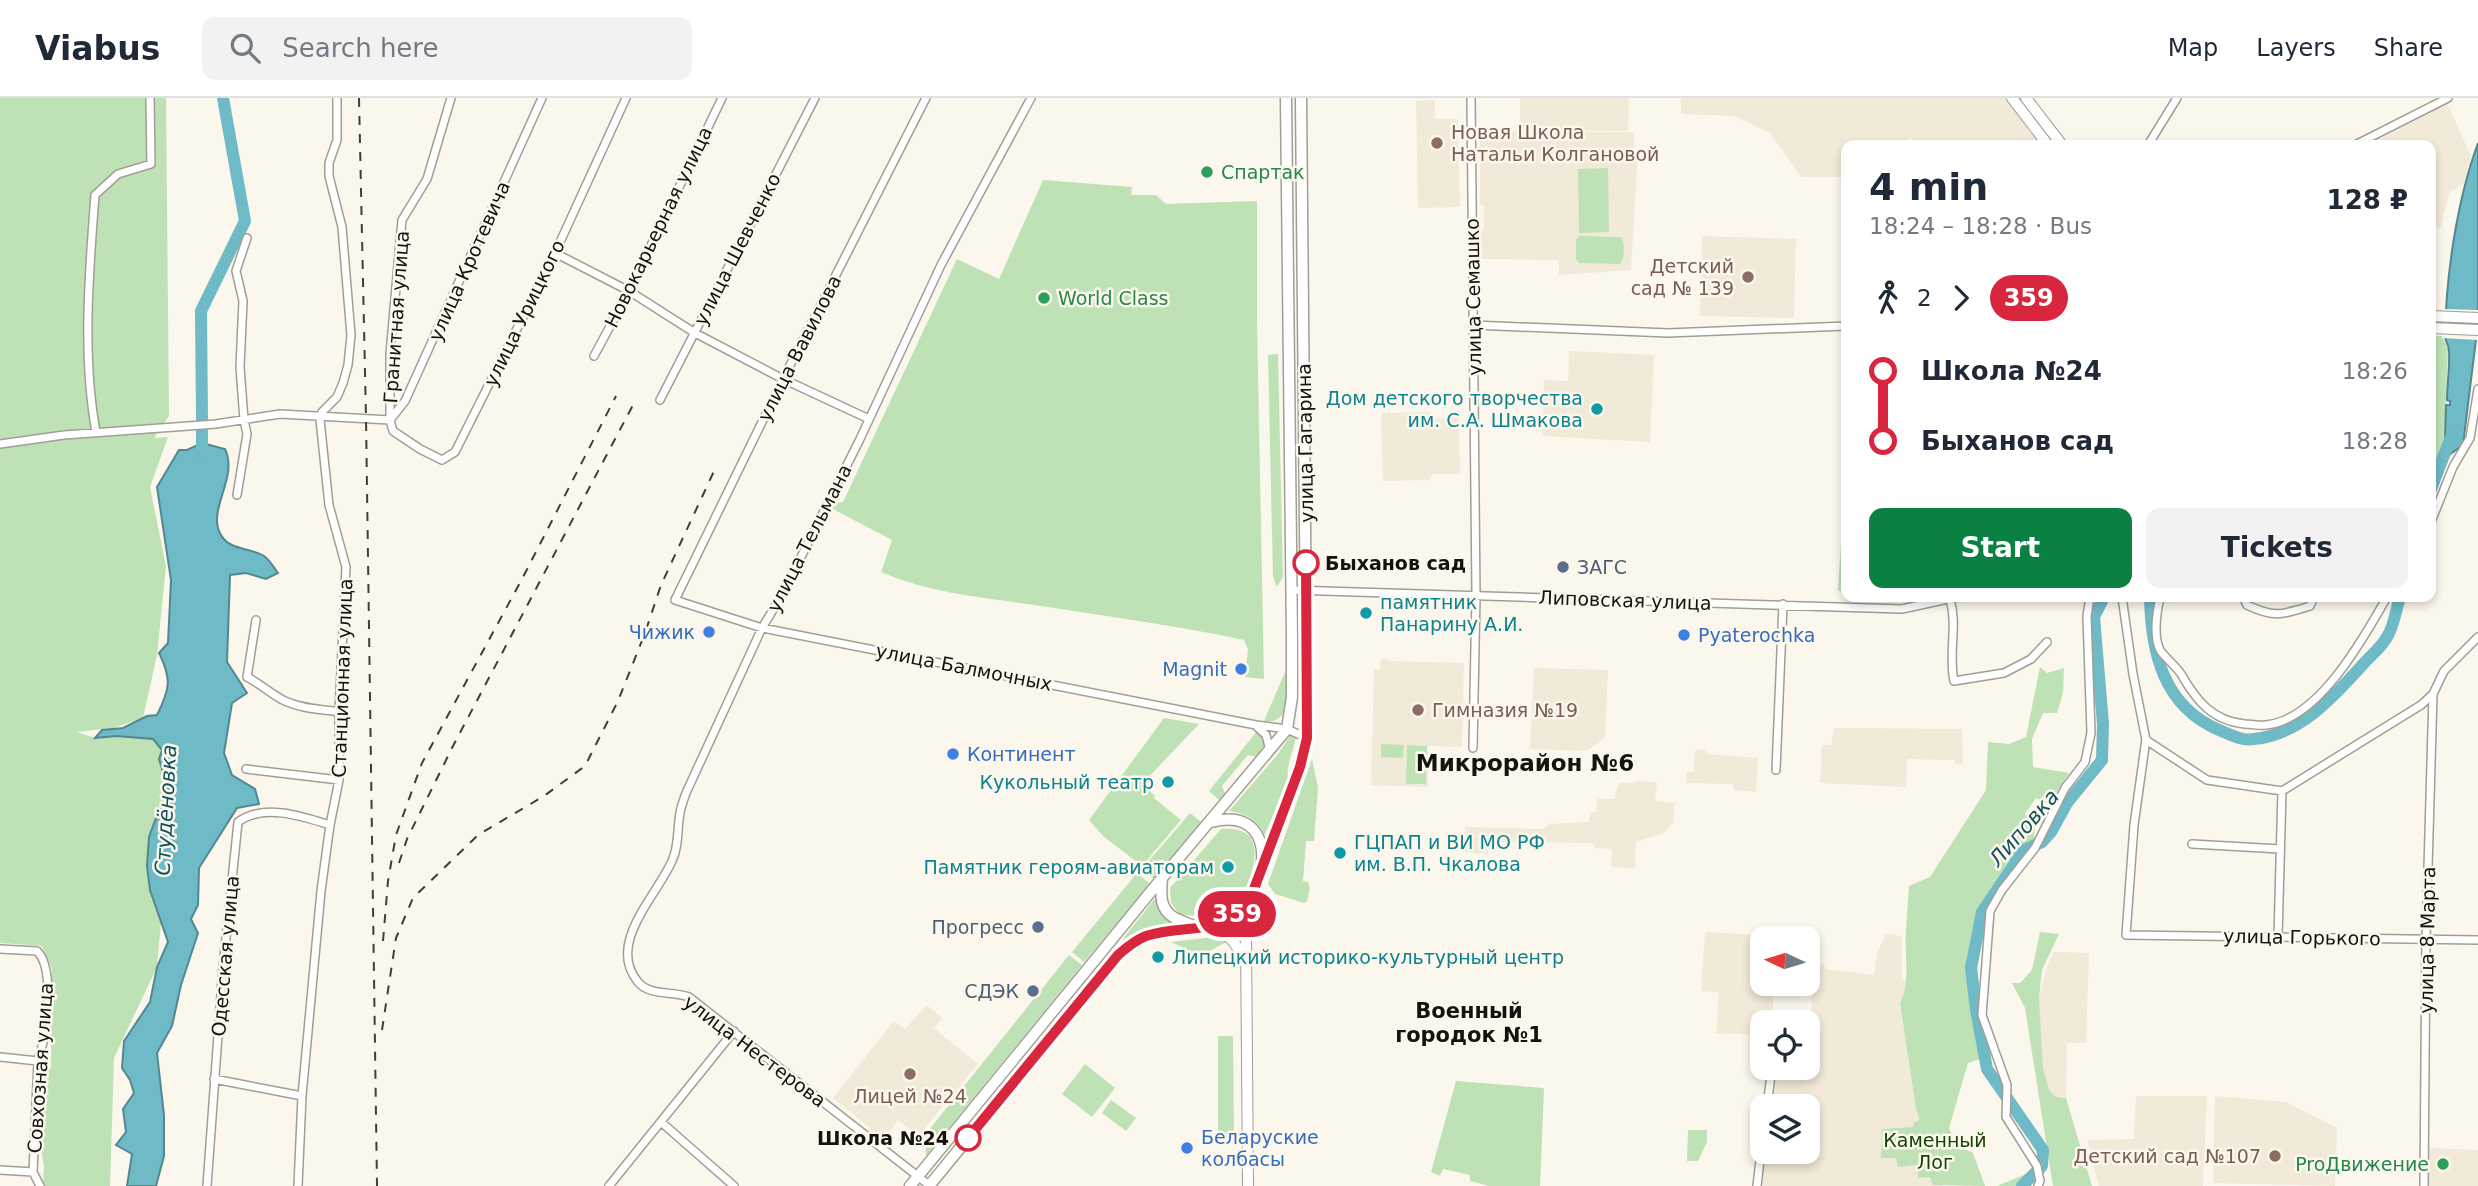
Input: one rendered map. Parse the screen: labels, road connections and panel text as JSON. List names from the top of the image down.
{
  "streets": {
    "main road": ["улица Гагарина"],
    "street": [
      "Новокарьерная улица",
      "улица Шевченко",
      "улица Кротевича",
      "улица Семашко",
      "улица Урицкого",
      "Гранитная улица",
      "улица Вавилова",
      "улица Тельмана",
      "Липовская улица",
      "улица Балмочных",
      "Станционная улица",
      "улица Горького",
      "улица 8 Марта",
      "Одесская улица",
      "улица Нестерова",
      "Совхозная улица"
    ]
  },
  "crossings": [
    ["улица Кротевича", "улица Урицкого"],
    ["улица Кротевича", "Гранитная улица"],
    ["улица Семашко", "Липовская улица"],
    ["улица Урицкого", "Гранитная улица"],
    ["улица Вавилова", "улица Балмочных"],
    ["улица Гагарина", "Липовская улица"],
    ["улица Гагарина", "улица Балмочных"],
    ["улица Тельмана", "улица Балмочных"],
    ["улица Тельмана", "улица Нестерова"],
    ["Станционная улица", "Одесская улица"],
    ["улица Горького", "улица 8 Марта"]
  ],
  "districts": ["Микрорайон №6", "Военный городок №1"],
  "water": ["Студёновка", "Липовка"],
  "parks": ["Каменный Лог"],
  "places": [
    "Новая Школа Натальи Колгановой",
    "Спартак",
    "Детский сад № 139",
    "World Class",
    "Дом детского творчества им. С.А. Шмакова",
    "Быханов сад",
    "ЗАГС",
    "памятник Панарину А.И.",
    "Чижик",
    "Pyaterochka",
    "Magnit",
    "Гимназия №19",
    "Континент",
    "Кукольный театр",
    "ГЦПАП и ВИ МО РФ им. В.П. Чкалова",
    "Памятник героям-авиаторам",
    "Прогресс",
    "Липецкий историко-культурный центр",
    "СДЭК",
    "Лицей №24",
    "Школа №24",
    "Беларуские колбасы",
    "Детский сад №107",
    "ProДвижение"
  ],
  "lines": ["bus line 359"],
  "north": "left",
  "page": {
    "header": "Viabus",
    "search": "Search here",
    "nav": ["Map", "Layers", "Share"],
    "on_map": "359",
    "heading": ["4 min", "18:24 – 18:28 · Bus", "128 ₽"],
    "legs": ["2", "359"],
    "list": [
      {
        "name": "Школа №24",
        "value": "18:26"
      },
      {
        "name": "Быханов сад",
        "value": "18:28"
      }
    ],
    "buttons": ["Start", "Tickets"]
  }
}
